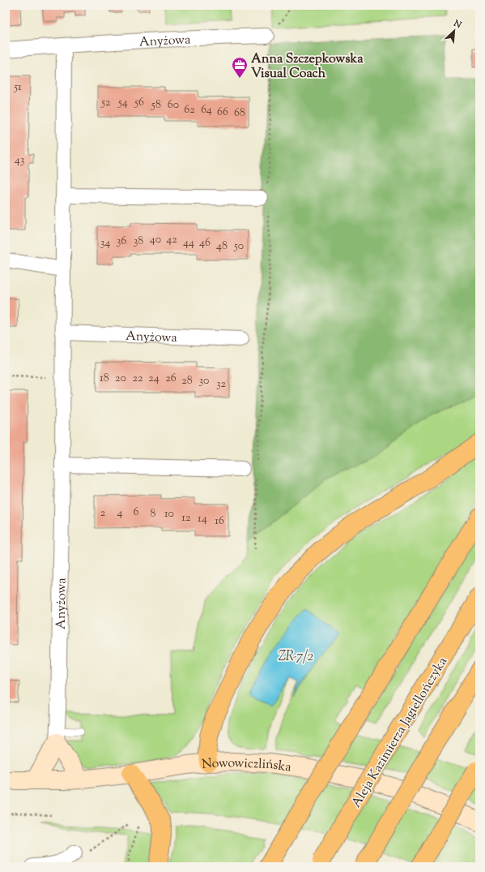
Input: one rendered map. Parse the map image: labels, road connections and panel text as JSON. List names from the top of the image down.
{
  "streets": {
    "highway": ["Aleja Kazimierza Jagiellończyka"],
    "street": ["Anyżowa", "Nowowiczlińska"]
  },
  "water": ["ZR-7/2"],
  "places": {
    "office": ["Anna Szczepkowska Visual Coach"]
  },
  "house_numbers": [
    "51",
    "52",
    "54",
    "56",
    "58",
    "60",
    "62",
    "64",
    "66",
    "68",
    "43",
    "40",
    "42",
    "36",
    "38",
    "34",
    "44",
    "46",
    "48",
    "50",
    "18",
    "20",
    "22",
    "24",
    "26",
    "28",
    "30",
    "32",
    "6",
    "2",
    "4",
    "8",
    "10",
    "12",
    "14",
    "16"
  ],
  "north": "top right"
}
